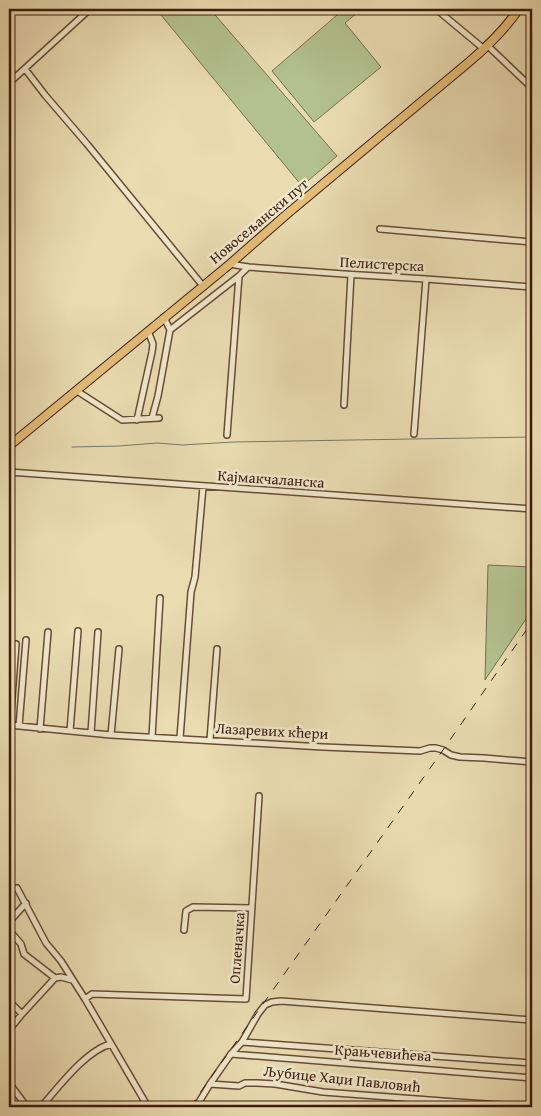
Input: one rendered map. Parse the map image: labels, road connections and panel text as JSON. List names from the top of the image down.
{
  "streets": {
    "main road": ["Новосељански пут"],
    "street": [
      "Пелистерска",
      "Кајмакчаланска",
      "Лазаревих кћери",
      "Опленачка",
      "Крањчевићева",
      "Љубице Хаџи Павловић"
    ]
  },
  "crossings": [
    ["Новосељански пут", "Пелистерска"]
  ]
}
